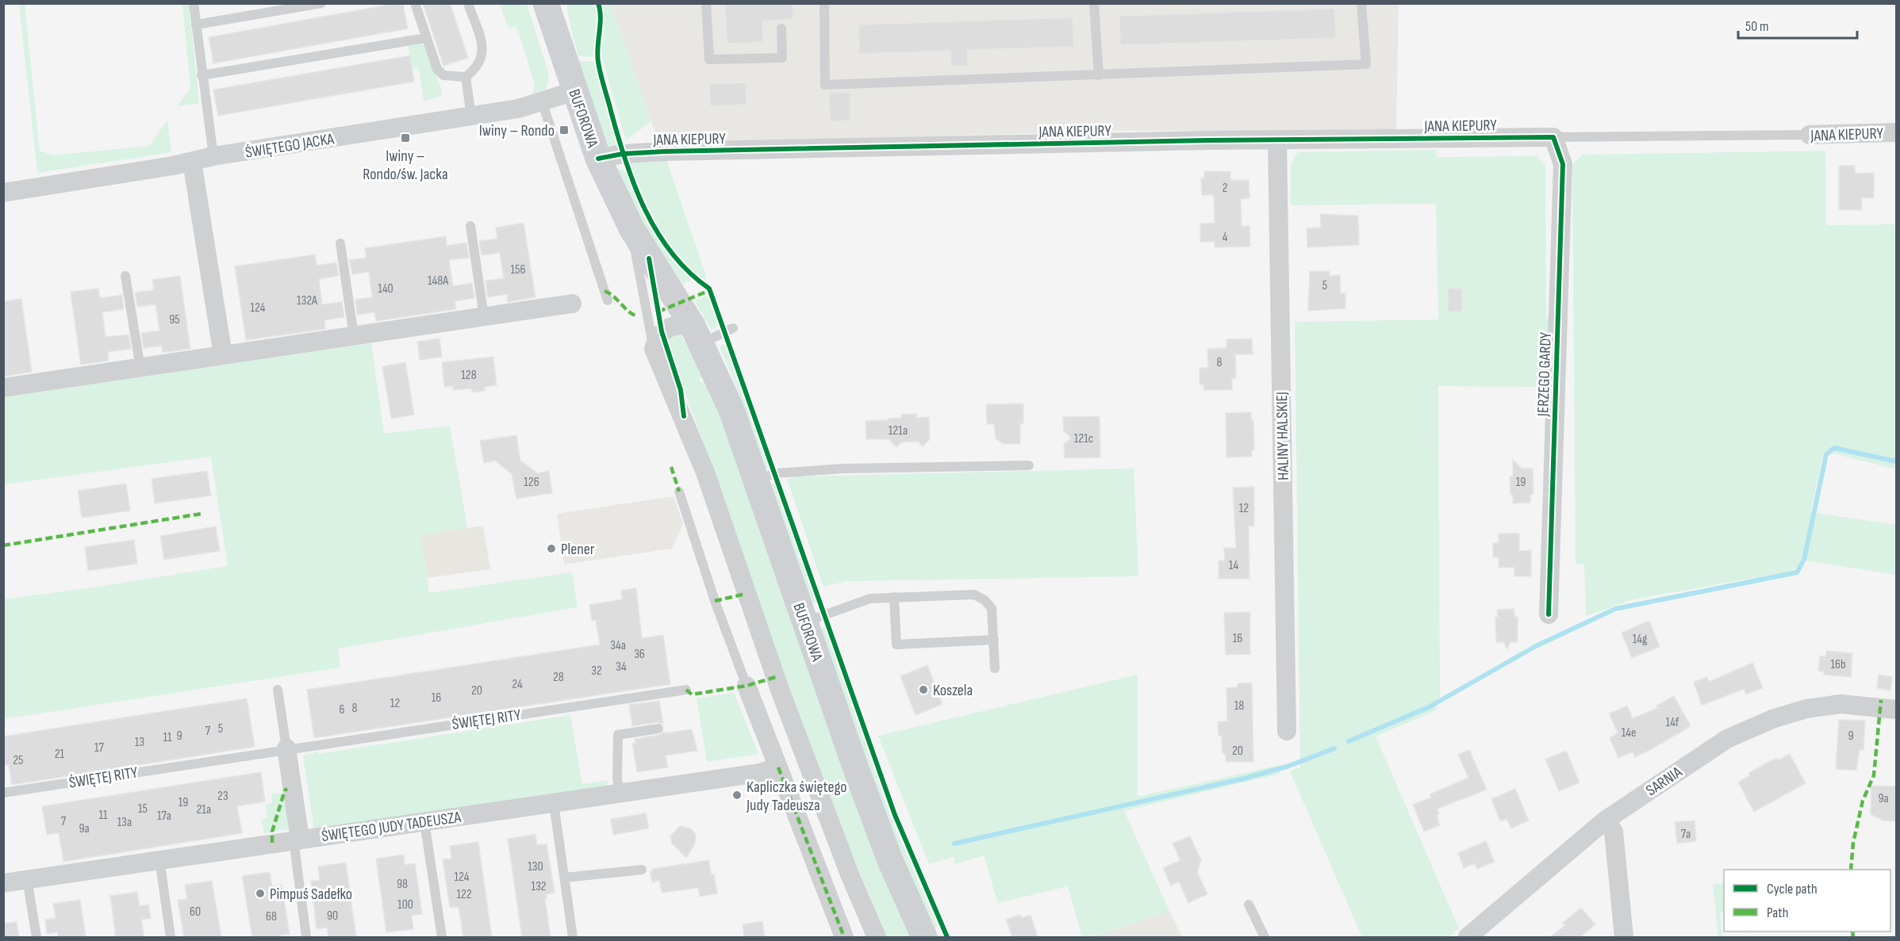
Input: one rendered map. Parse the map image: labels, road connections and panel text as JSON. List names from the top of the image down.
{
  "streets": {
    "main road": ["BUFOROWA"],
    "street": [
      "JANA KIEPURY",
      "ŚWIĘTEGO JACKA",
      "JERZEGO GARDY",
      "HALINY HALSKIEJ",
      "SARNIA",
      "ŚWIĘTEGO JUDY TADEUSZA"
    ],
    "lane": ["ŚWIĘTEJ RITY"]
  },
  "crossings": [
    ["BUFOROWA", "JANA KIEPURY"],
    ["BUFOROWA", "ŚWIĘTEGO JACKA"],
    ["JANA KIEPURY", "JERZEGO GARDY"],
    ["JANA KIEPURY", "HALINY HALSKIEJ"]
  ],
  "places": {
    "transit": ["Iwiny – Rondo", "Iwiny – Rondo/św. Jacka"],
    "other": [
      "Plener",
      "Koszela",
      "Kapliczka świętego Judy Tadeusza",
      "Pimpuś Sadełko"
    ]
  },
  "house_numbers": [
    "2",
    "4",
    "156",
    "148A",
    "5",
    "140",
    "132A",
    "124",
    "95",
    "8",
    "128",
    "121a",
    "121c",
    "126",
    "19",
    "12",
    "14",
    "16",
    "14g",
    "34a",
    "36",
    "16b",
    "34",
    "32",
    "28",
    "24",
    "20",
    "16",
    "12",
    "18",
    "8",
    "6",
    "14f",
    "5",
    "7",
    "14e",
    "9",
    "9",
    "11",
    "13",
    "17",
    "20",
    "21",
    "25",
    "23",
    "9a",
    "19",
    "15",
    "21a",
    "11",
    "17a",
    "7",
    "13a",
    "9a",
    "7a",
    "130",
    "124",
    "98",
    "132",
    "122",
    "100",
    "60",
    "90",
    "68"
  ],
  "legend": ["Cycle path", "Path"],
  "scale_bar": "50 m"
}
